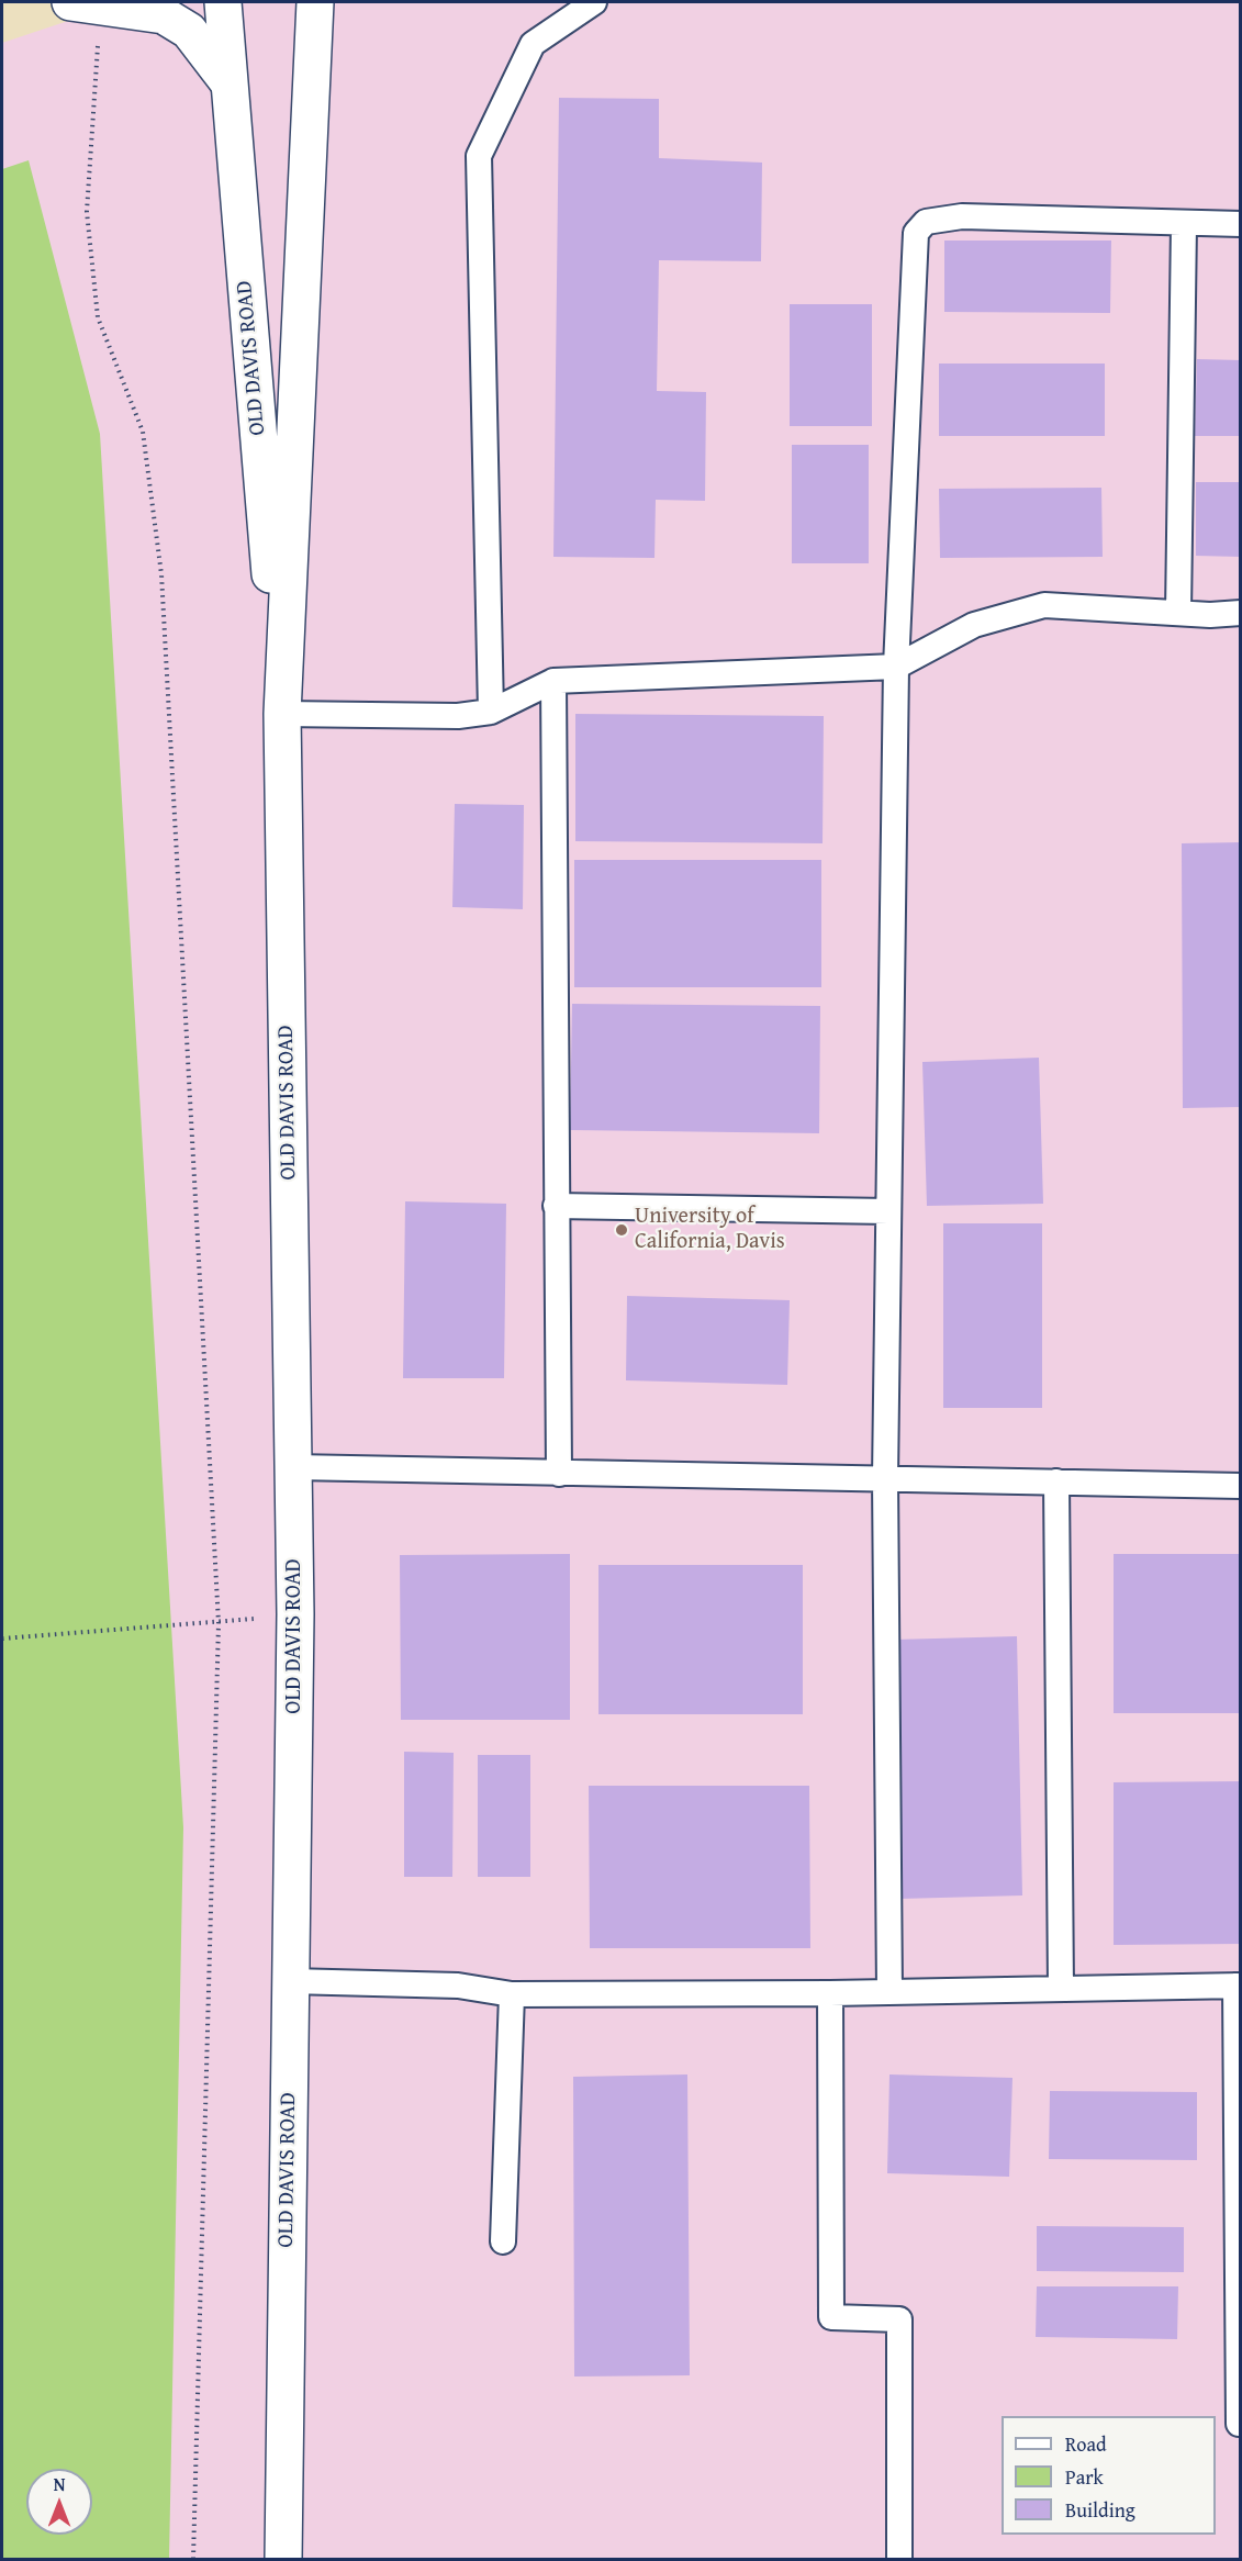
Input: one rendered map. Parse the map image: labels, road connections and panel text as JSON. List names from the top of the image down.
{
  "streets": {
    "main road": ["OLD DAVIS ROAD"]
  },
  "places": ["University of California, Davis"],
  "legend": ["Road", "Park", "Building"],
  "north": "top"
}
